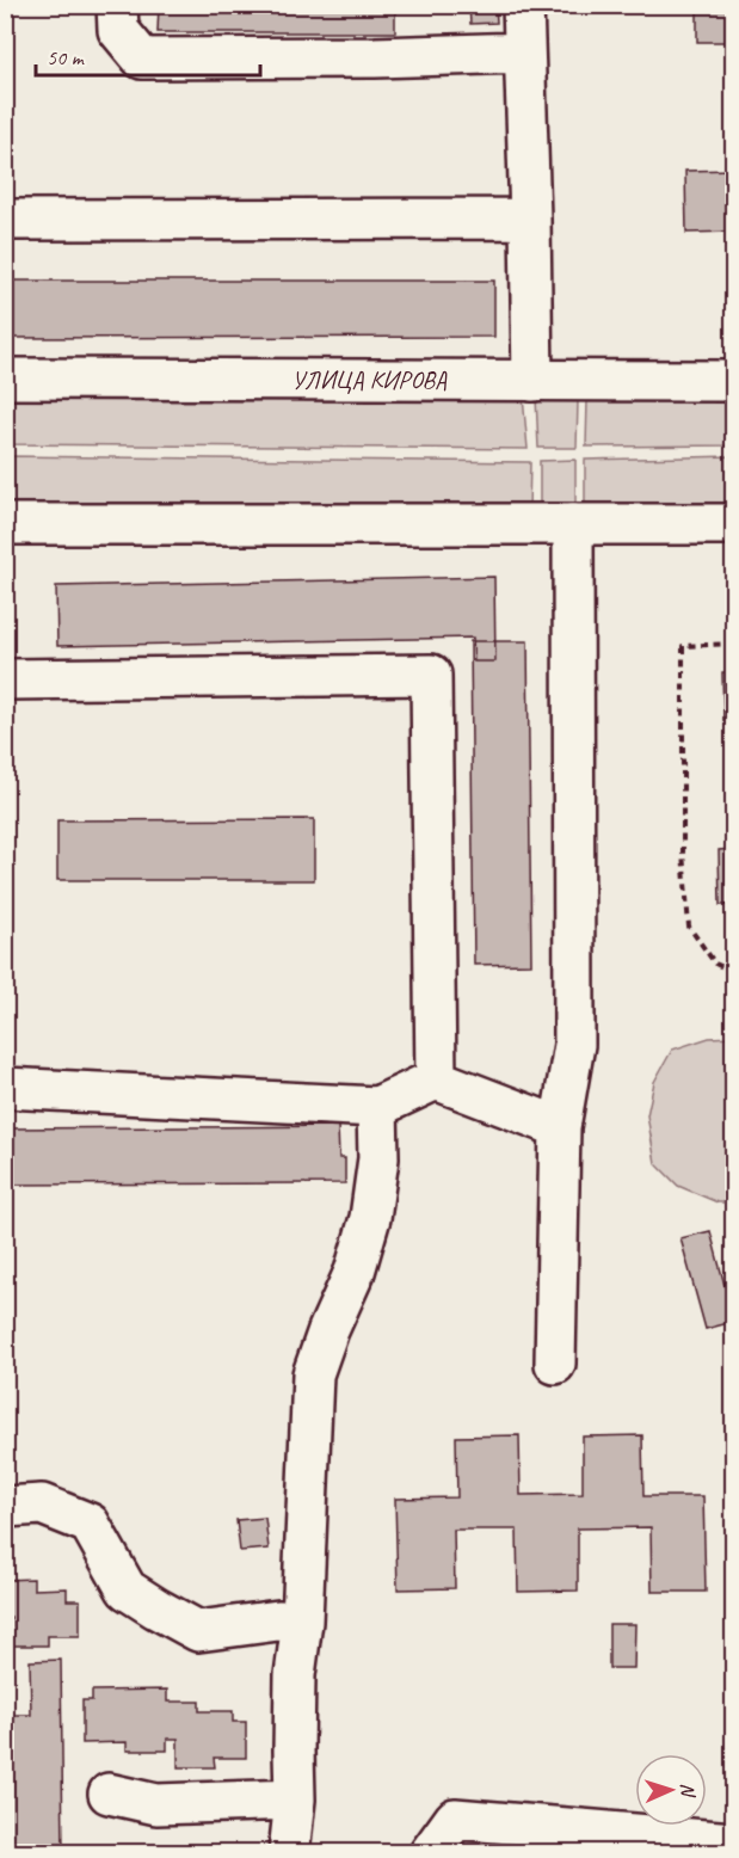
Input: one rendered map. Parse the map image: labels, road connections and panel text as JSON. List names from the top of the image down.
{
  "streets": {
    "main road": ["УЛИЦА КИРОВА"]
  },
  "scale_bar": "50 m",
  "north": "right"
}
